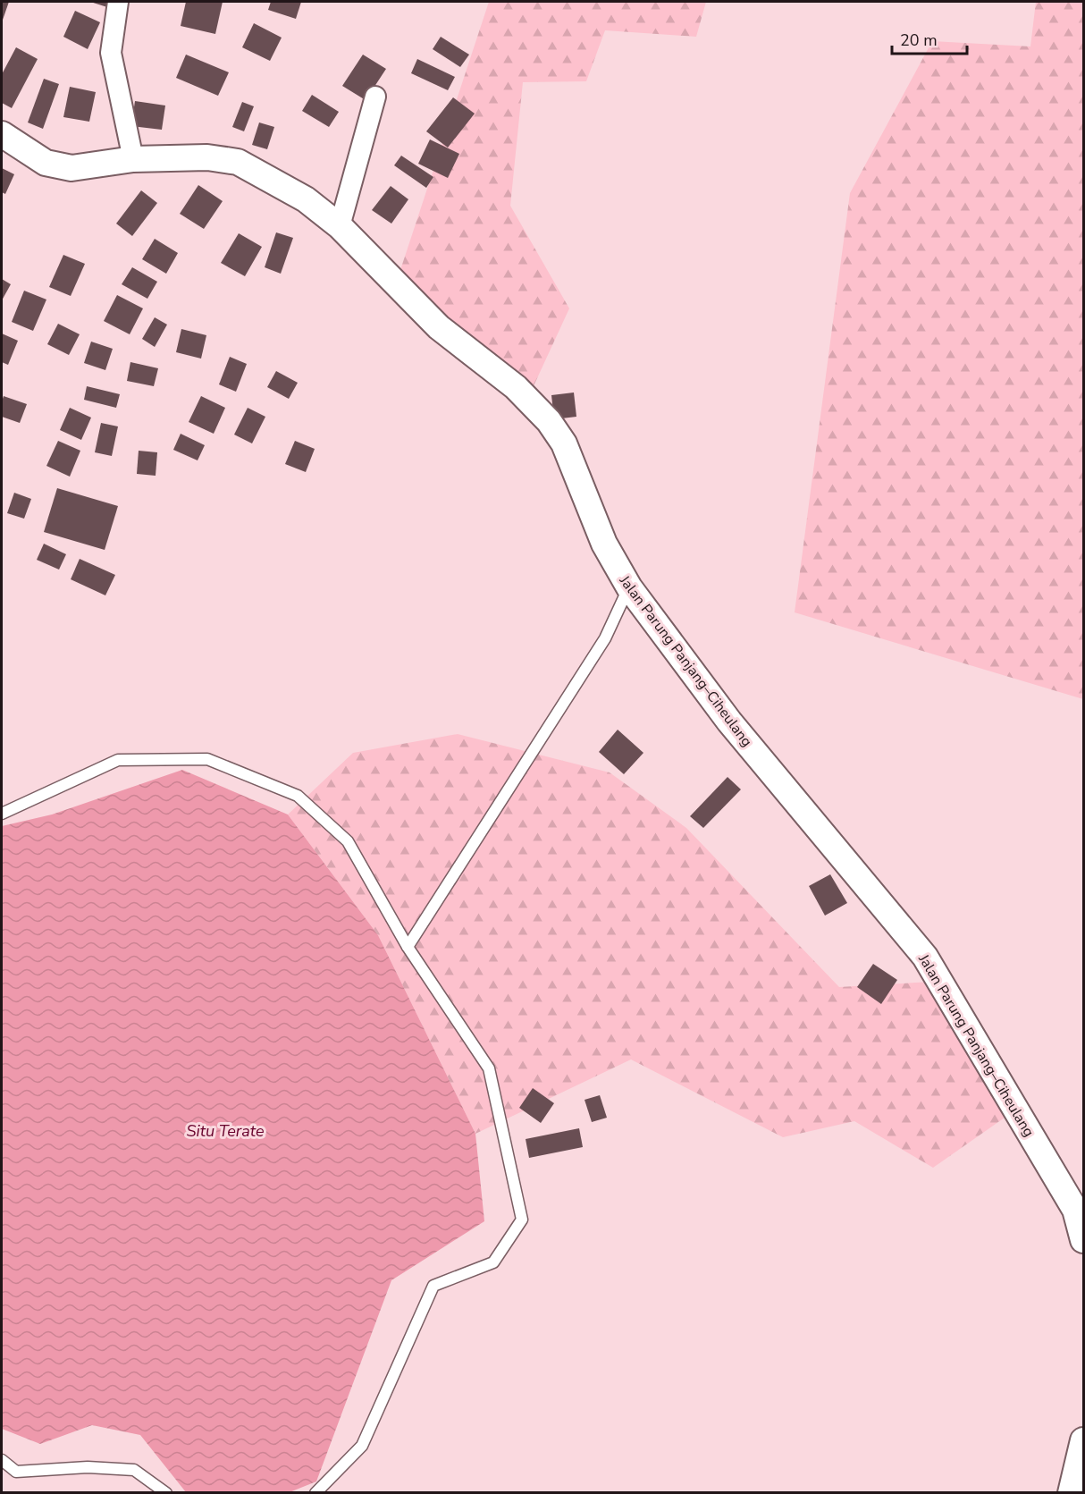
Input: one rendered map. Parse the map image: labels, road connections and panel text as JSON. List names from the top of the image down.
{
  "streets": {
    "street": ["Jalan Parung Panjang–Ciheulang"]
  },
  "water": ["Situ Terate"],
  "scale_bar": "20 m"
}
